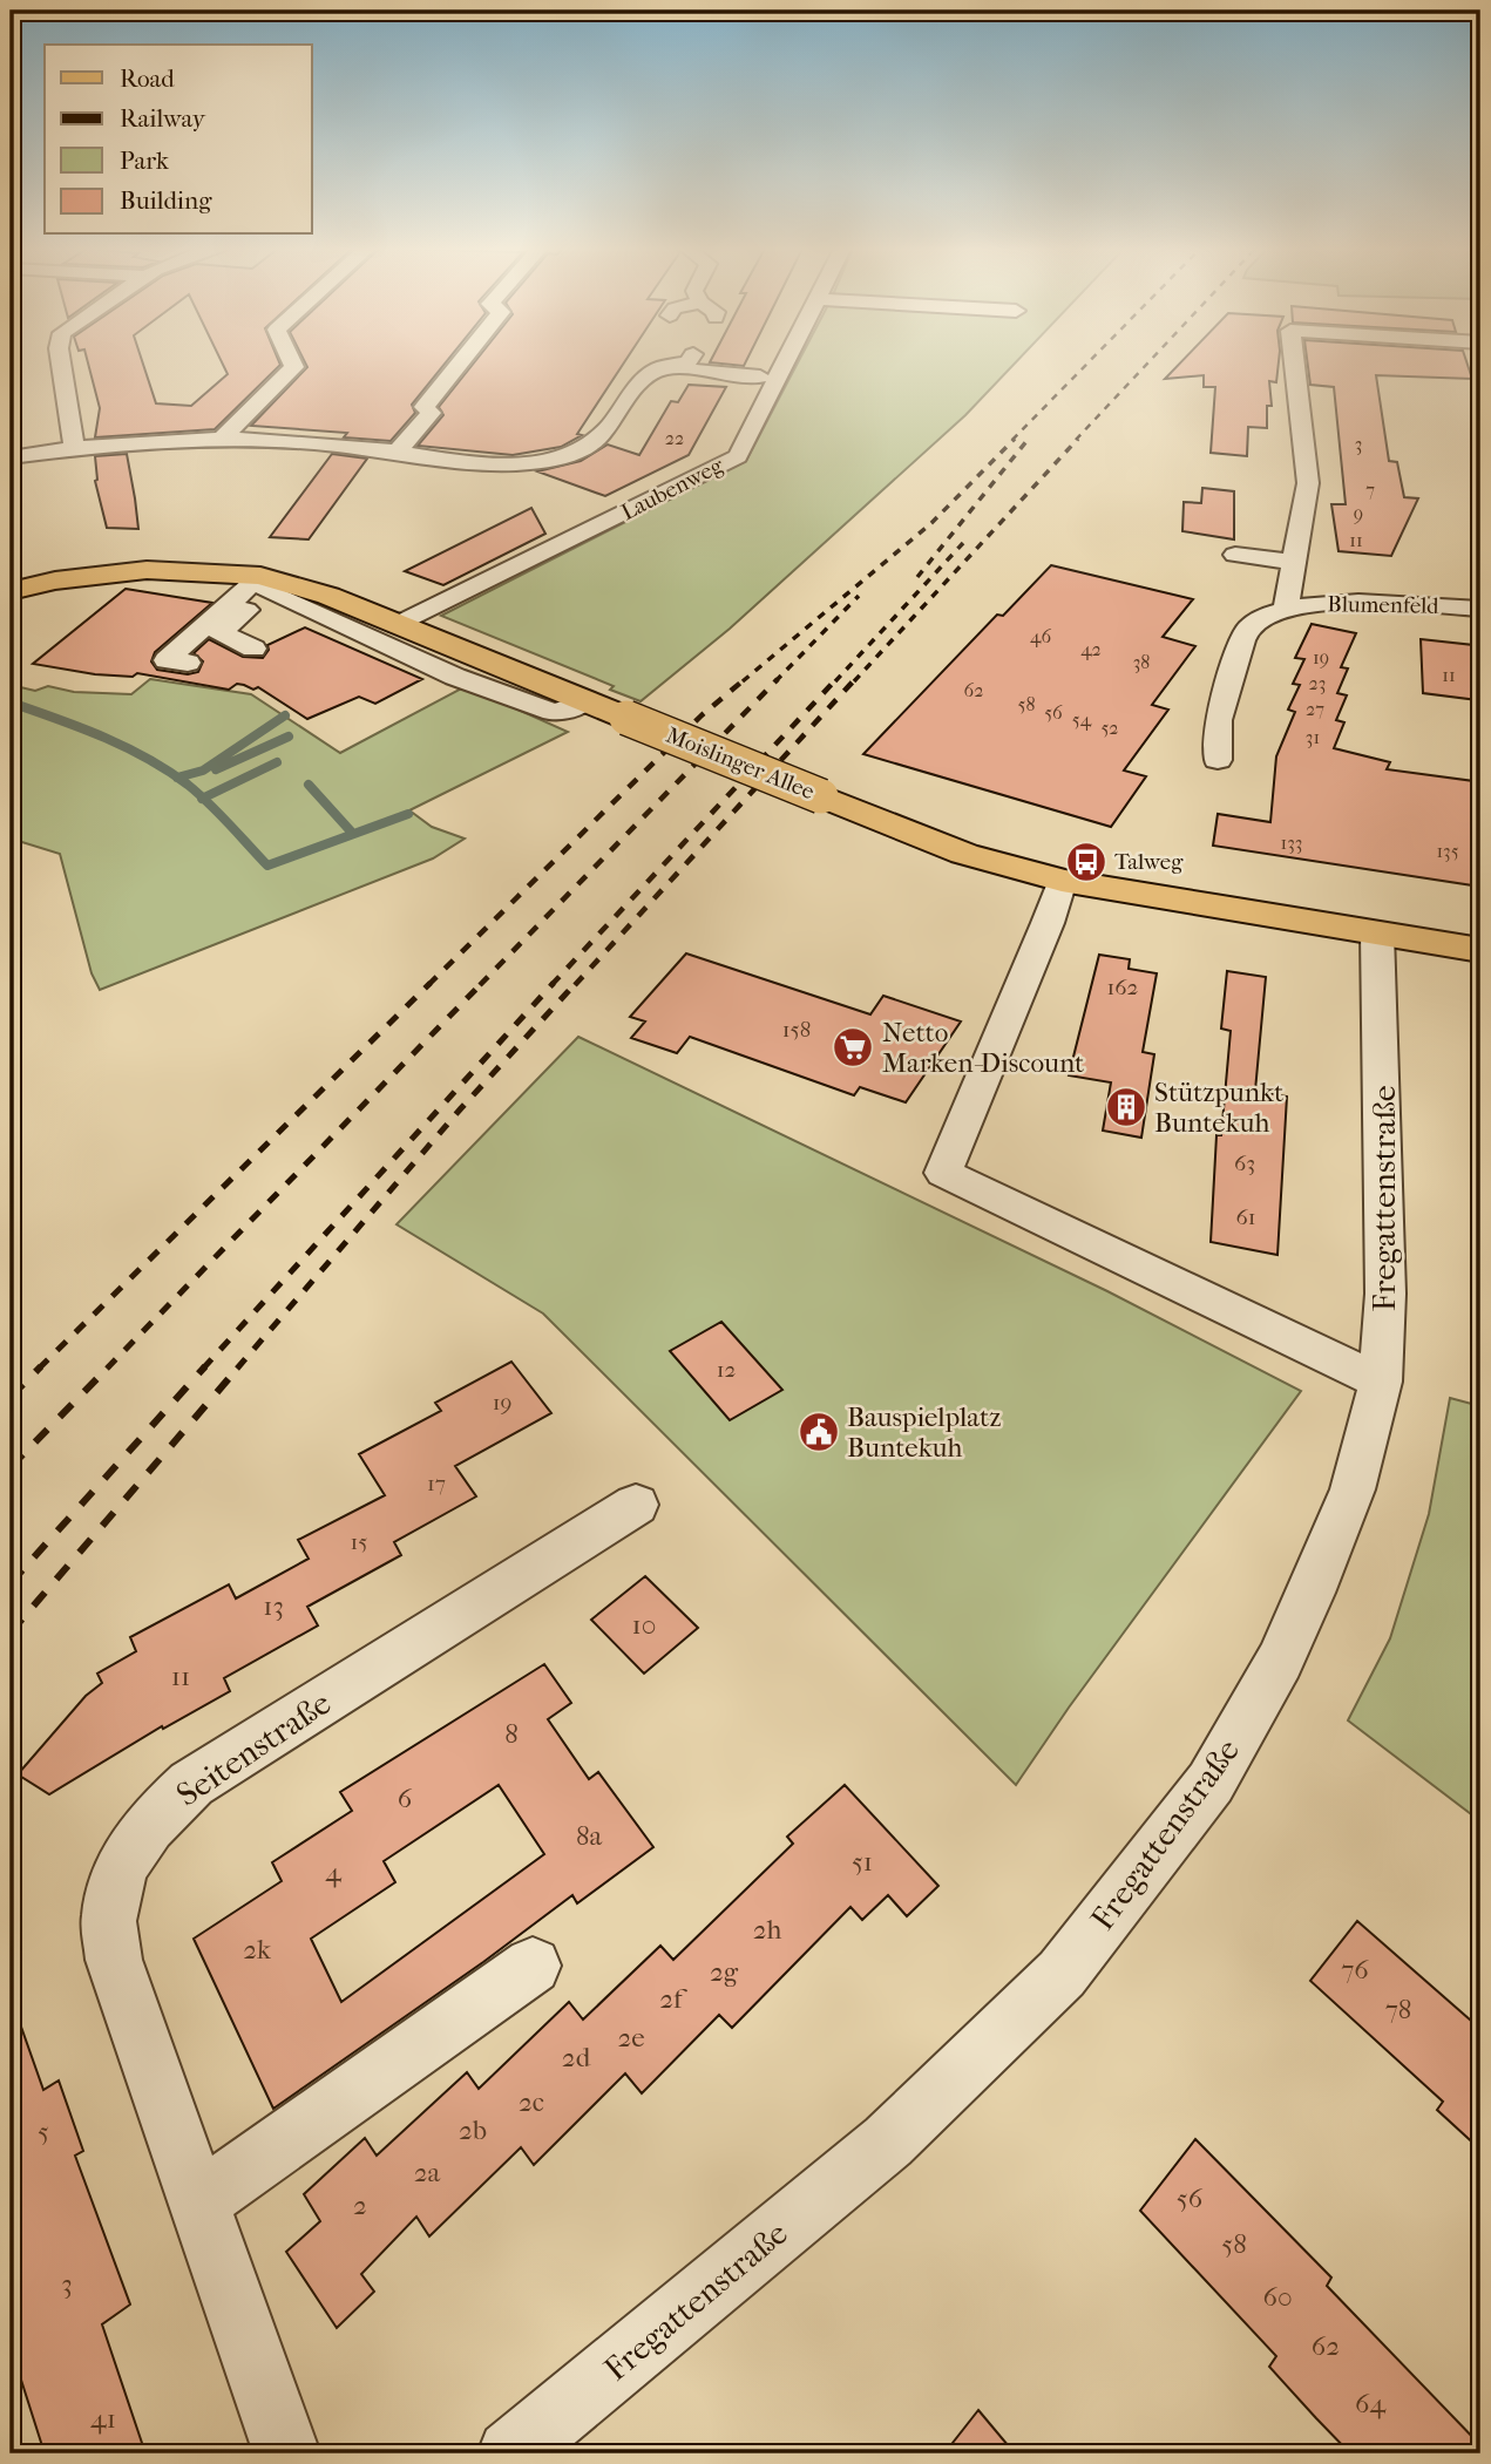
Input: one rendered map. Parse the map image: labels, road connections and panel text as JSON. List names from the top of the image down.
{
  "streets": {
    "main road": ["Moislinger Allee"],
    "street": [
      "Laubenweg",
      "Blumenfeld",
      "Fregattenstraße",
      "Seitenstraße"
    ]
  },
  "crossings": [
    ["Laubenweg", "Moislinger Allee"],
    ["Moislinger Allee", "Fregattenstraße"]
  ],
  "places": {
    "bus stop": ["Talweg"],
    "supermarket": ["Netto Marken-Discount"],
    "building": ["Stützpunkt Buntekuh"],
    "public building": ["Bauspielplatz Buntekuh"]
  },
  "house_numbers": [
    "22",
    "3",
    "7",
    "9",
    "11",
    "46",
    "42",
    "19",
    "38",
    "11",
    "23",
    "62",
    "58",
    "27",
    "56",
    "54",
    "52",
    "31",
    "133",
    "135",
    "162",
    "158",
    "63",
    "61",
    "12",
    "19",
    "17",
    "15",
    "13",
    "10",
    "11",
    "8",
    "6",
    "8a",
    "51",
    "4",
    "2h",
    "2k",
    "76",
    "2g",
    "2f",
    "78",
    "2e",
    "2d",
    "2c",
    "2b",
    "5",
    "2a",
    "56",
    "2",
    "58",
    "3",
    "60",
    "62",
    "64",
    "41"
  ],
  "legend": [
    "Road",
    "Railway",
    "Park",
    "Building"
  ]
}
